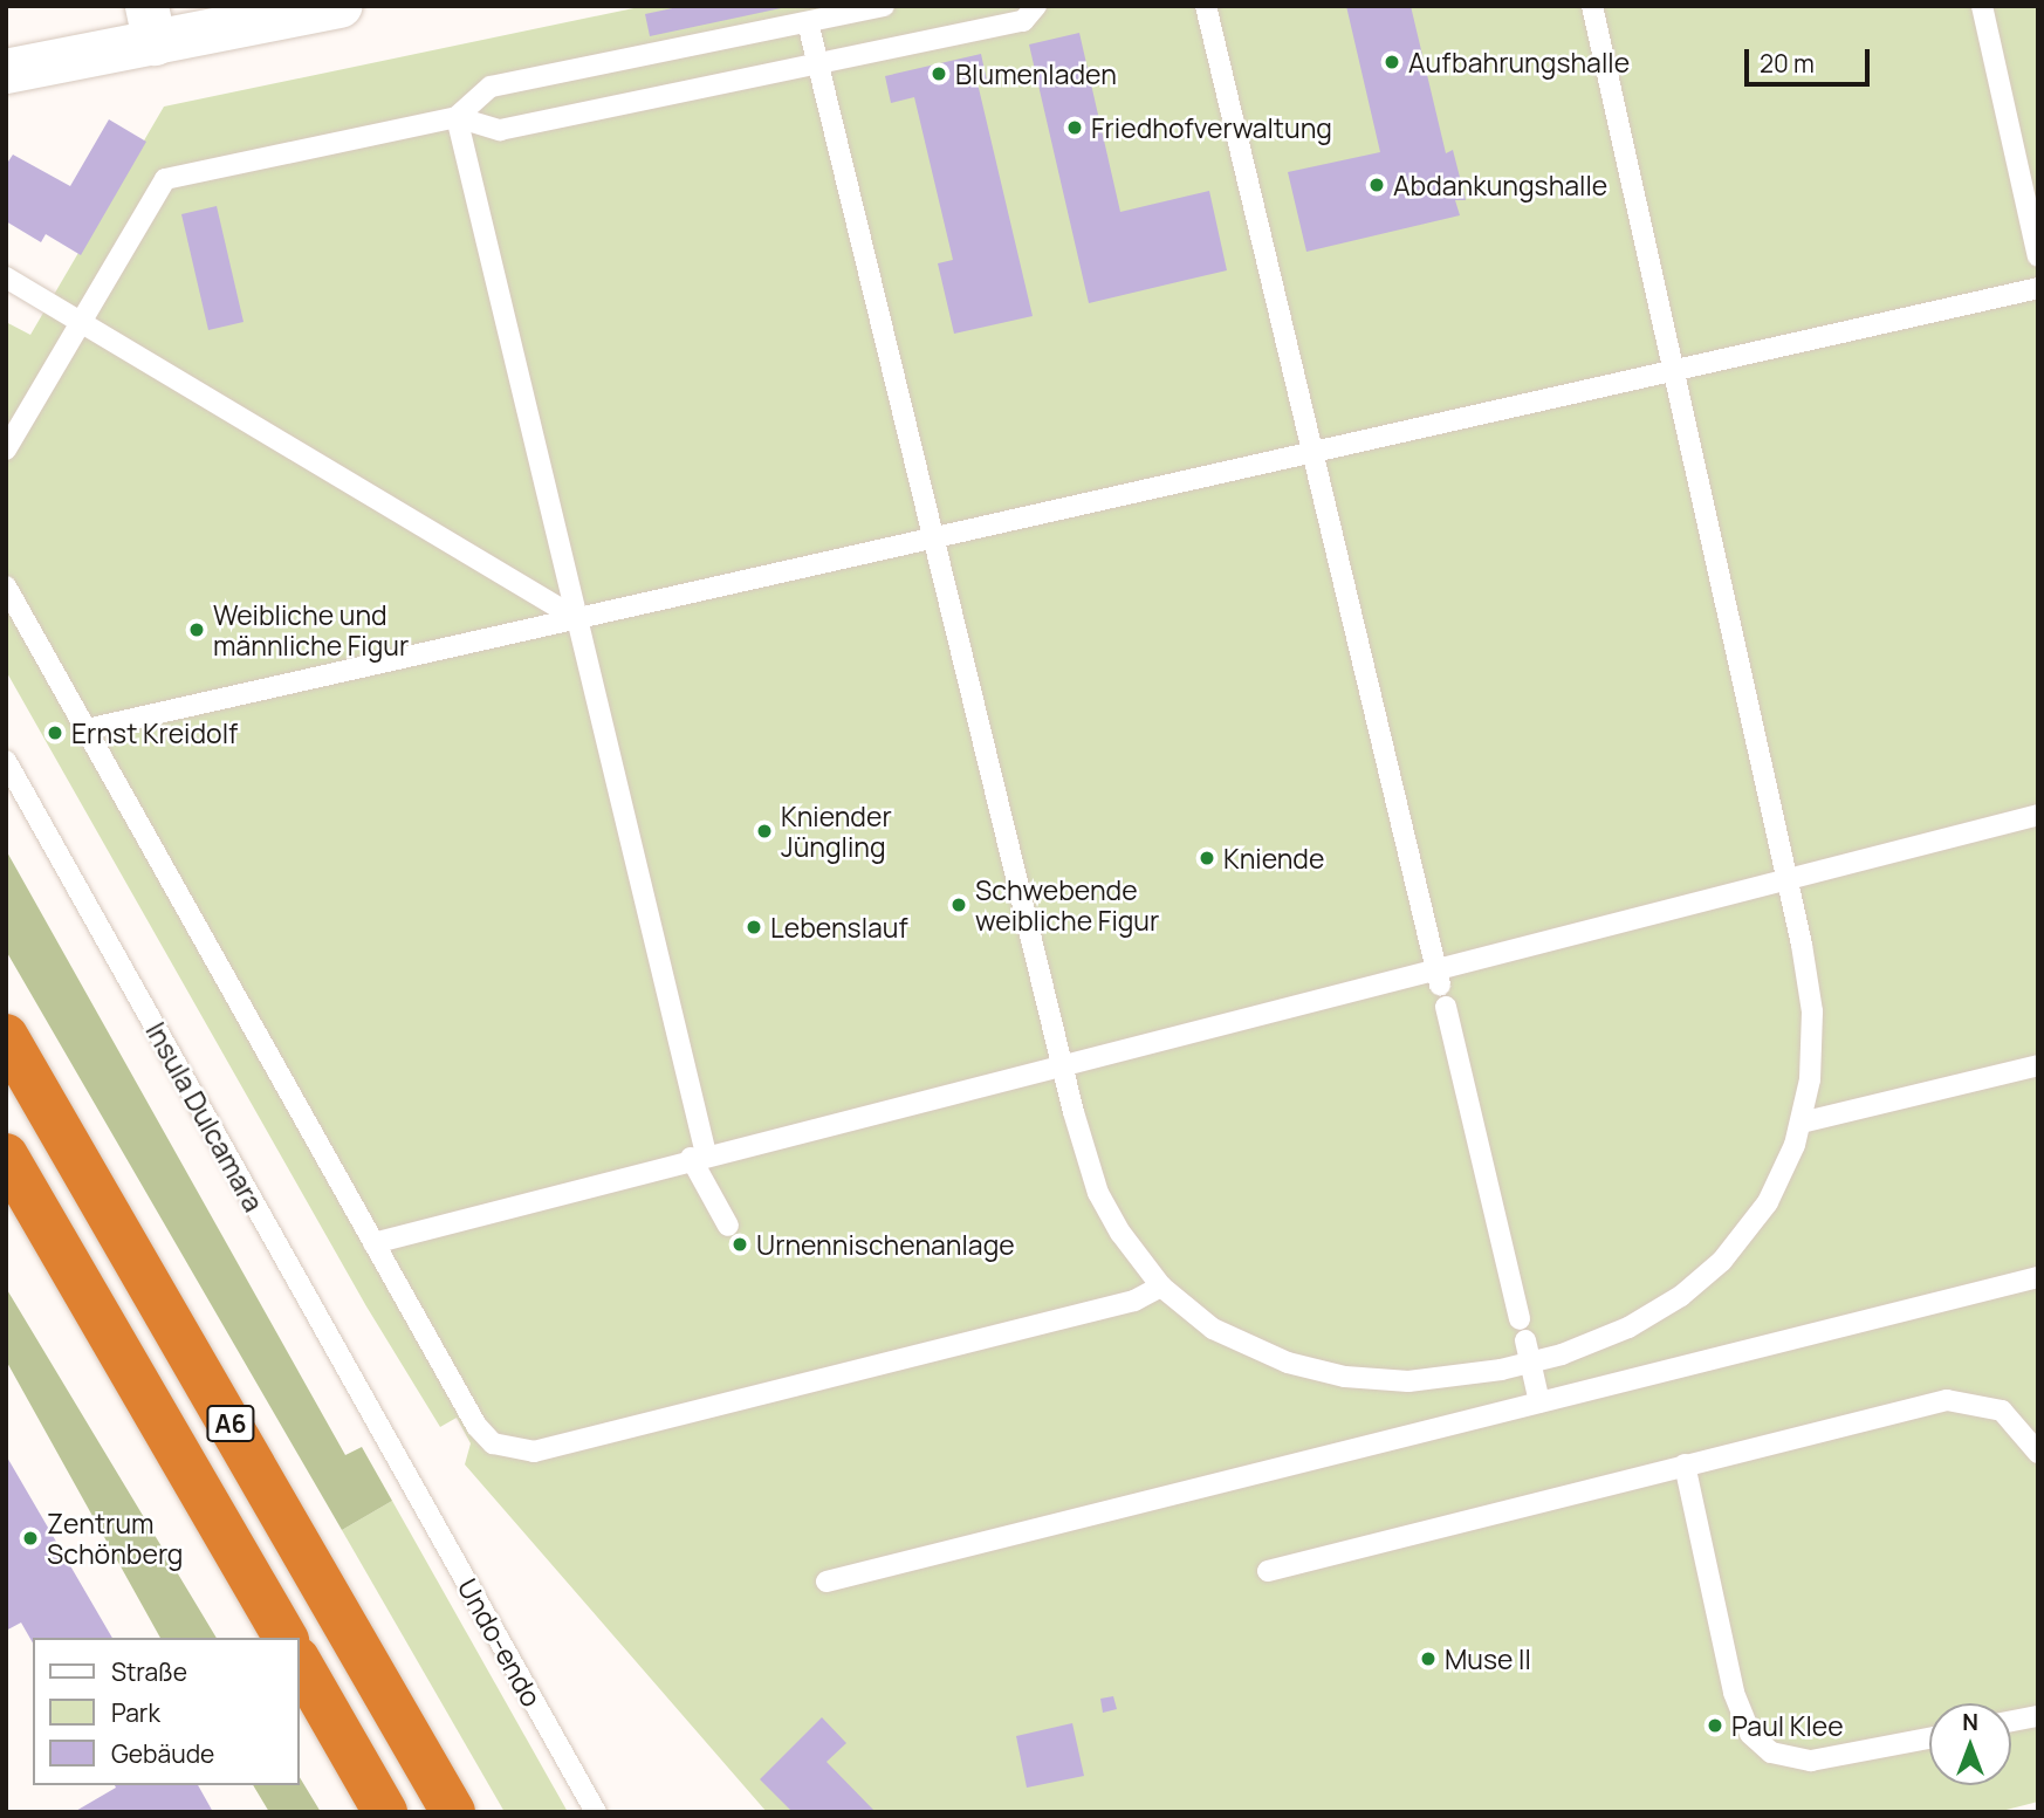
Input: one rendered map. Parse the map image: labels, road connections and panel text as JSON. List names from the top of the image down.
{
  "streets": {
    "highway": ["A6"],
    "lane": ["Insula Dulcamara", "Undo-endo"]
  },
  "crossings": [
    ["Insula Dulcamara", "Undo-endo"]
  ],
  "places": [
    "Aufbahrungshalle",
    "Blumenladen",
    "Friedhofverwaltung",
    "Abdankungshalle",
    "Weibliche und männliche Figur",
    "Ernst Kreidolf",
    "Kniender Jüngling",
    "Kniende",
    "Schwebende weibliche Figur",
    "Lebenslauf",
    "Urnennischenanlage",
    "Zentrum Schönberg",
    "Muse II",
    "Paul Klee"
  ],
  "legend": ["Straße", "Park", "Gebäude"],
  "scale_bar": "20 m",
  "north": "top"
}
